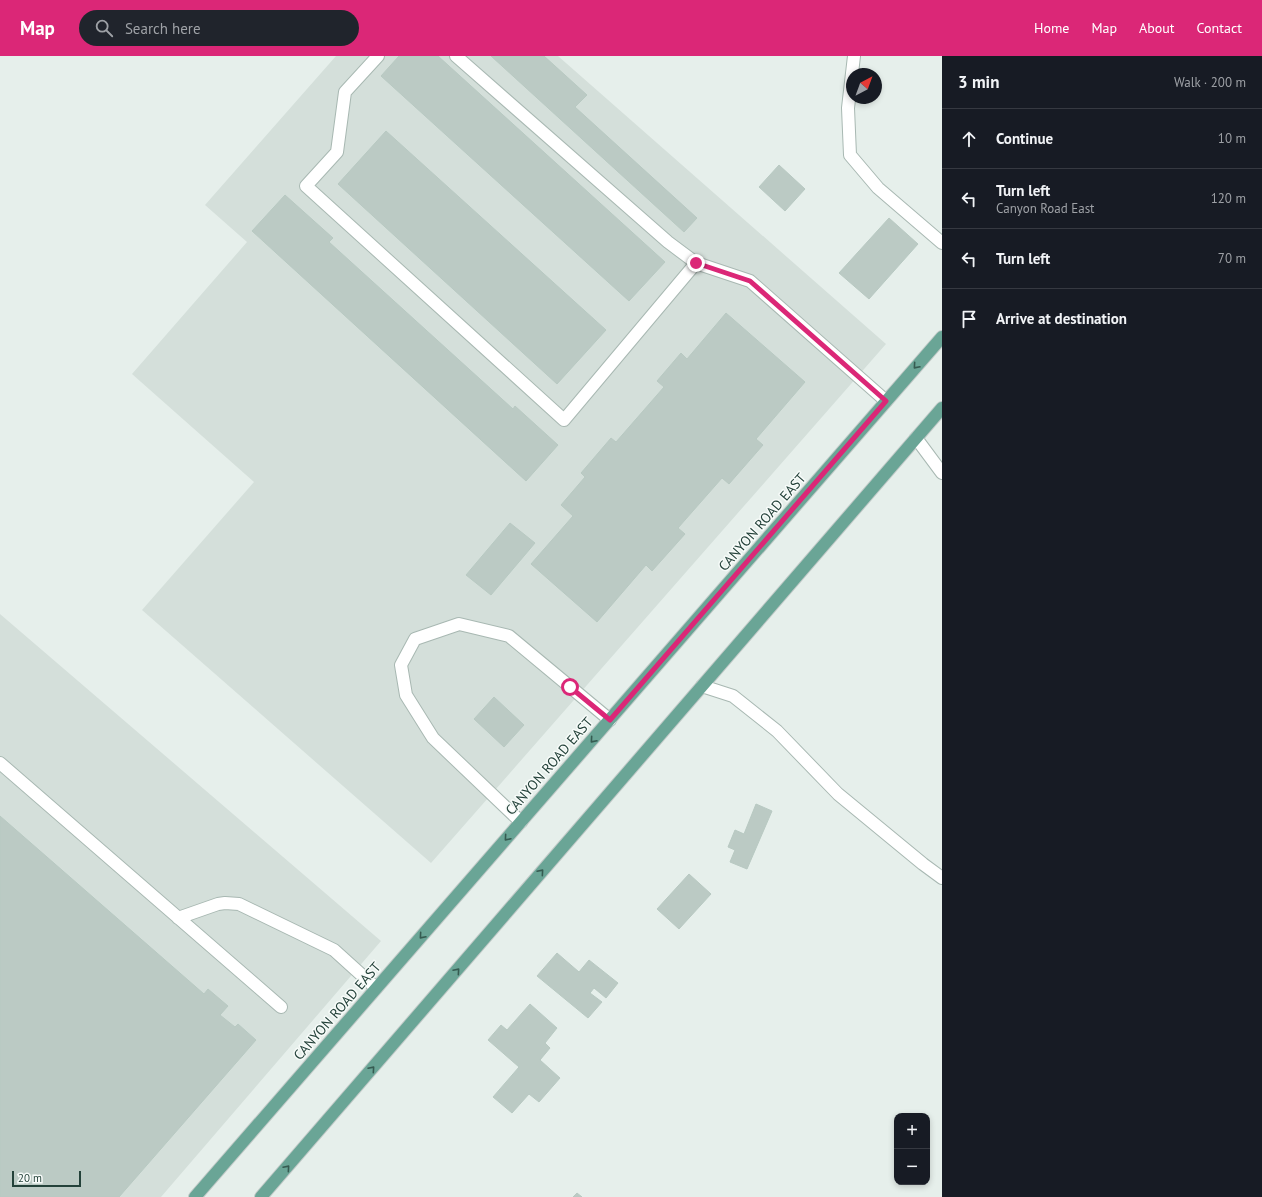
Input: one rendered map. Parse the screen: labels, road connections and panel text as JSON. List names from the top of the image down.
{
  "streets": {
    "main road": ["CANYON ROAD EAST"]
  },
  "scale_bar": "20 m",
  "north": "top right",
  "page": {
    "header": "Map",
    "search": "Search here",
    "nav": [
      "Home",
      "Map",
      "About",
      "Contact"
    ],
    "heading": ["3 min", "Walk · 200 m"],
    "list": [
      ["Continue", "10 m"],
      ["Turn left", "Canyon Road East", "120 m"],
      ["Turn left", "70 m"],
      "Arrive at destination"
    ],
    "map_buttons": ["+", "−"],
    "scale": "20 m"
  }
}
